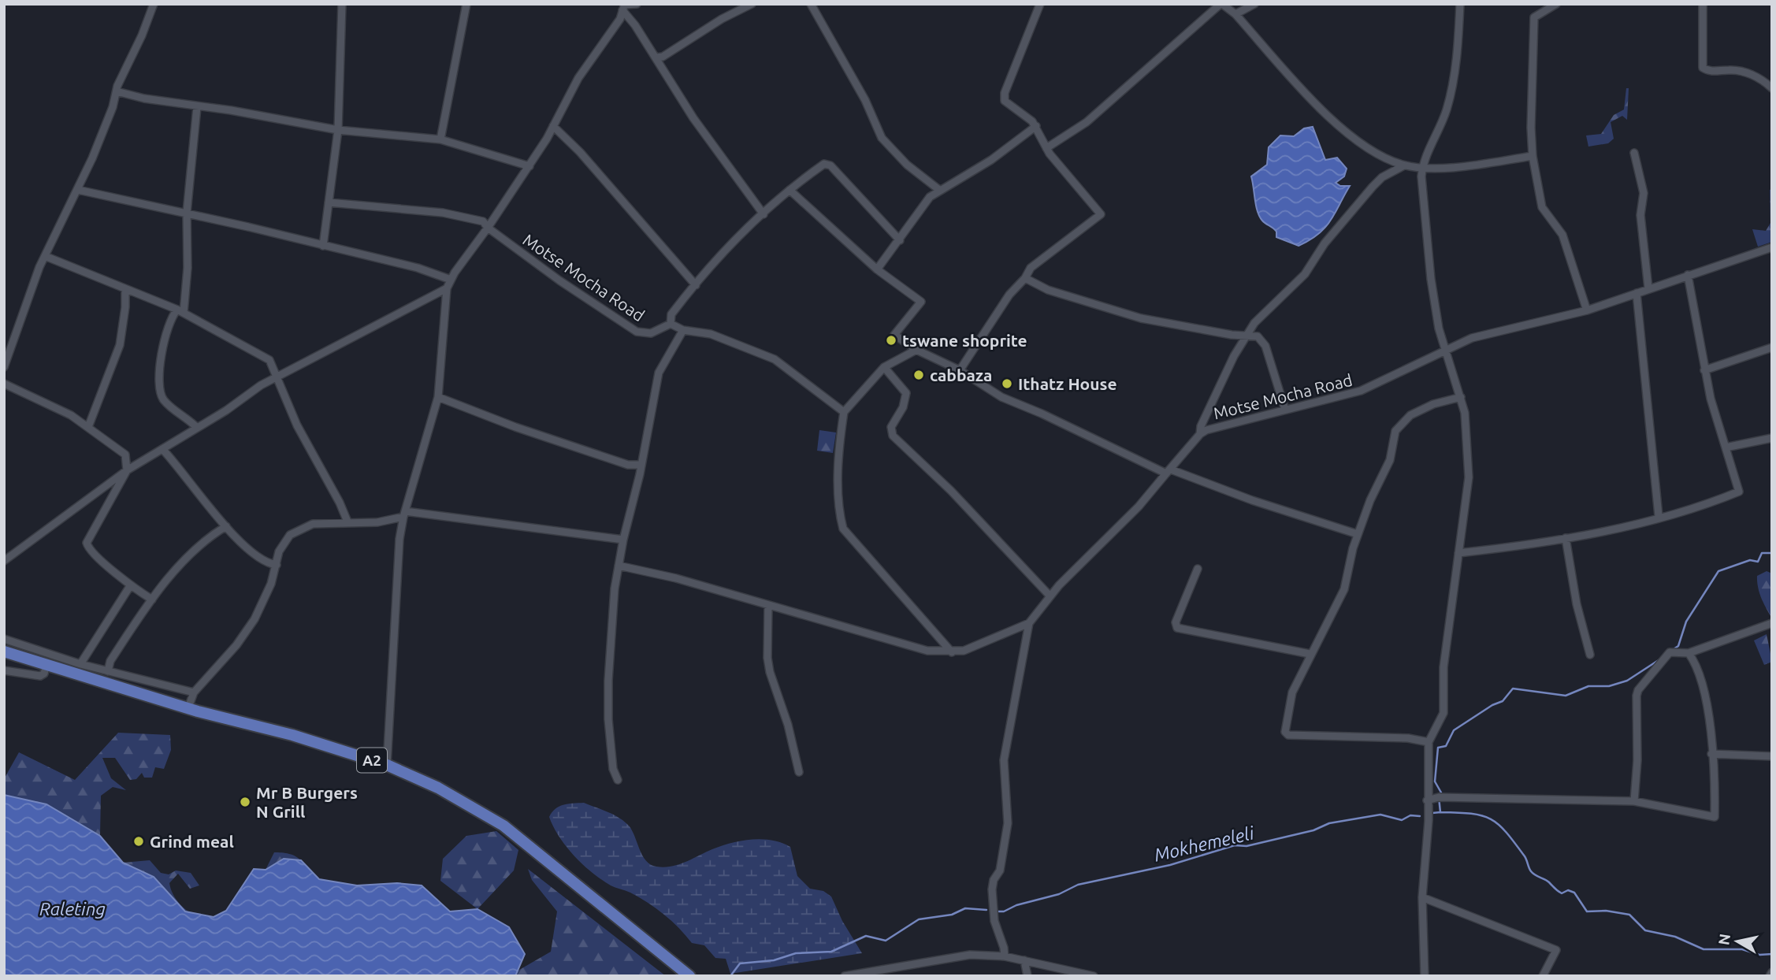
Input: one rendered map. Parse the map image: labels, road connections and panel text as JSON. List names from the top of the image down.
{
  "streets": {
    "main road": ["A2"],
    "street": ["Motse Mocha Road"]
  },
  "water": ["Mokhemeleli", "Raleting"],
  "places": [
    "tswane shoprite",
    "cabbaza",
    "Ithatz House",
    "Mr B Burgers N Grill",
    "Grind meal"
  ],
  "north": "left"
}
